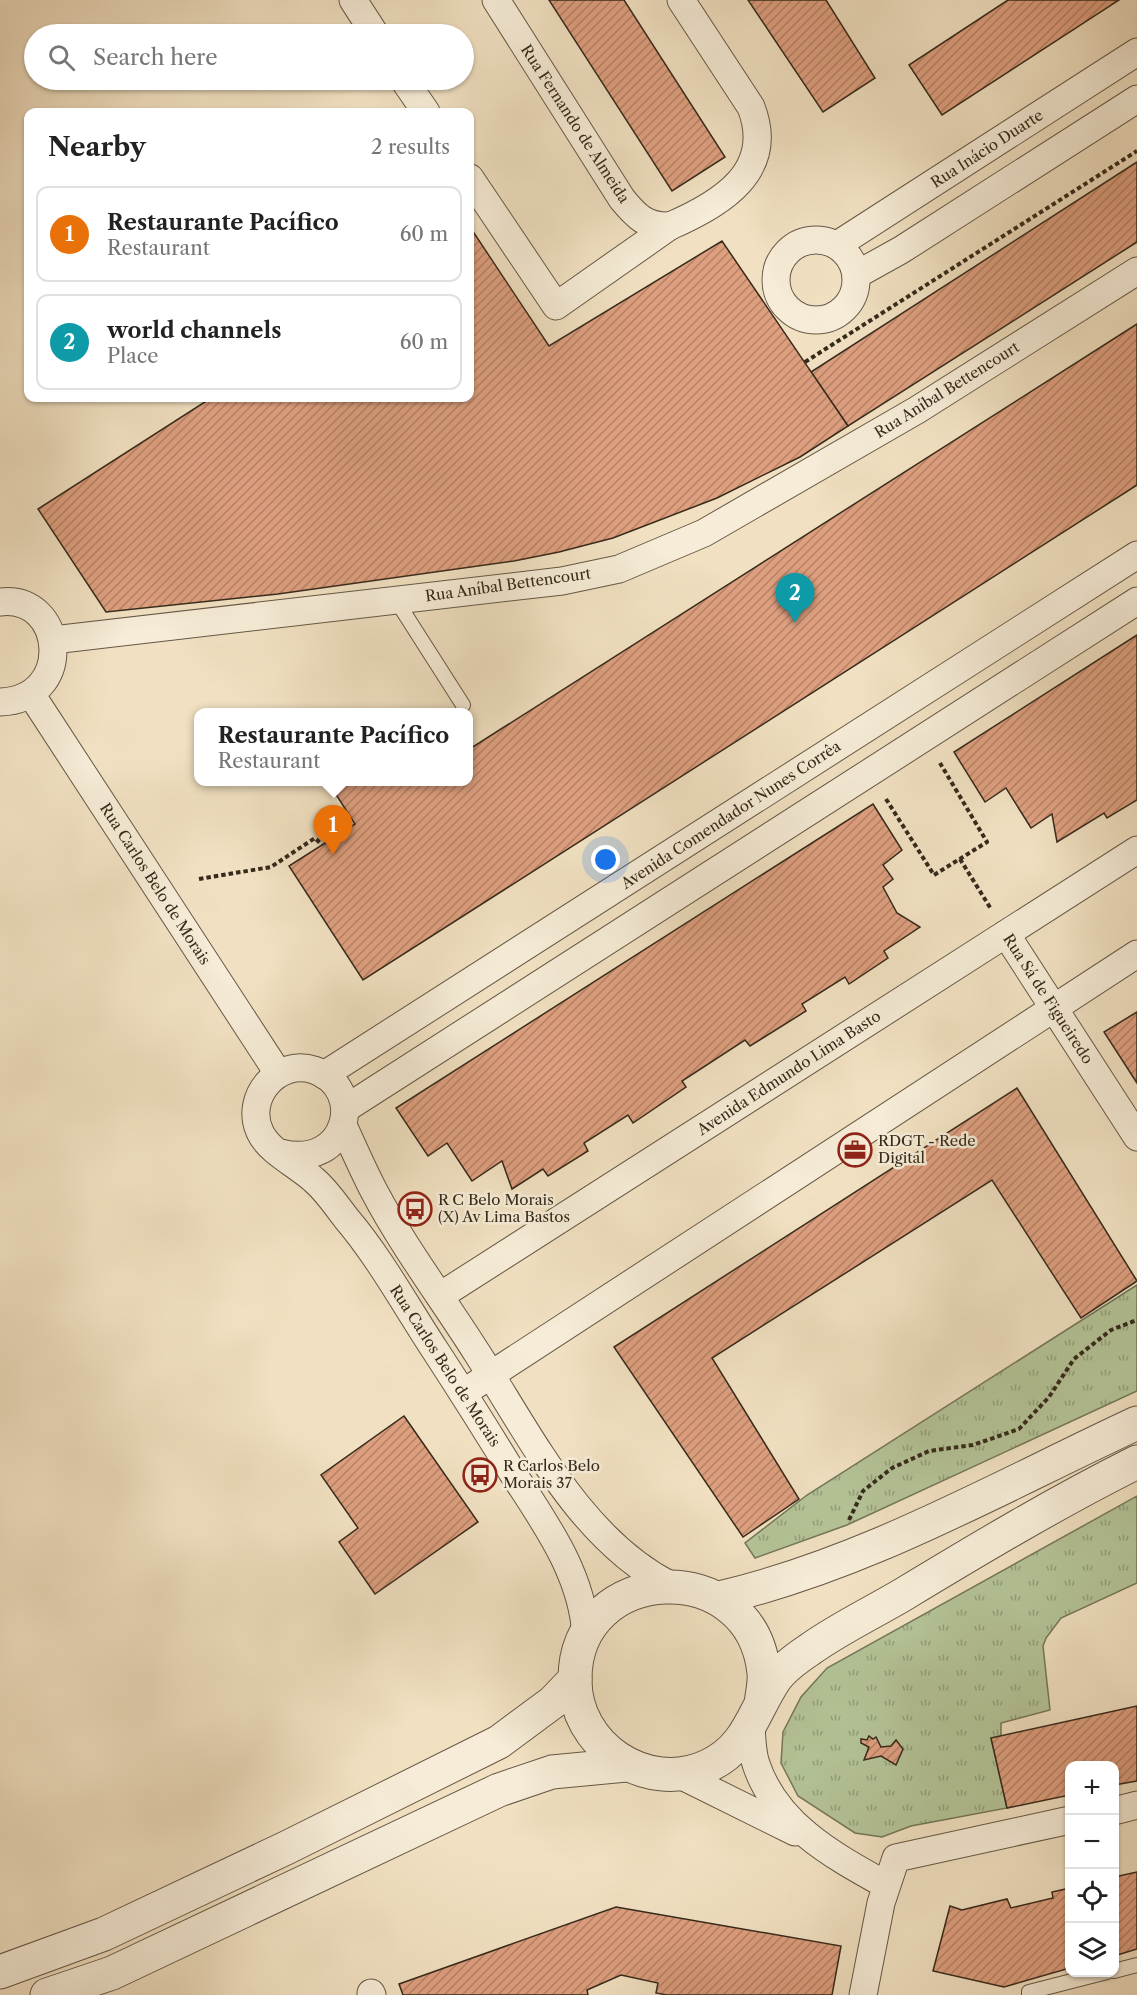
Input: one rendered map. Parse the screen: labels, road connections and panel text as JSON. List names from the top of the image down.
{
  "streets": {
    "street": [
      "Rua Fernando de Almeida",
      "Rua Inácio Duarte",
      "Rua Aníbal Bettencourt",
      "Avenida Comendador Nunes Corrêa",
      "Rua Carlos Belo de Morais",
      "Rua Sá de Figueiredo",
      "Avenida Edmundo Lima Basto"
    ]
  },
  "crossings": [
    ["Avenida Comendador Nunes Corrêa", "Rua Carlos Belo de Morais"],
    ["Rua Sá de Figueiredo", "Avenida Edmundo Lima Basto"]
  ],
  "places": {
    "office": ["RDGT - Rede Digital"],
    "bus stop": ["R C Belo Morais (X) Av Lima Bastos", "R Carlos Belo Morais 37"]
  },
  "page": {
    "search": "Search here",
    "heading": ["Nearby", "2 results"],
    "list": [
      {
        "mark": "1",
        "name": "Restaurante Pacífico",
        "note": "Restaurant",
        "value": "60 m"
      },
      {
        "mark": "2",
        "name": "world channels",
        "note": "Place",
        "value": "60 m"
      }
    ],
    "pins": ["2", "1"],
    "popup": ["Restaurante Pacífico", "Restaurant"],
    "map_buttons": ["+", "−"]
  }
}
